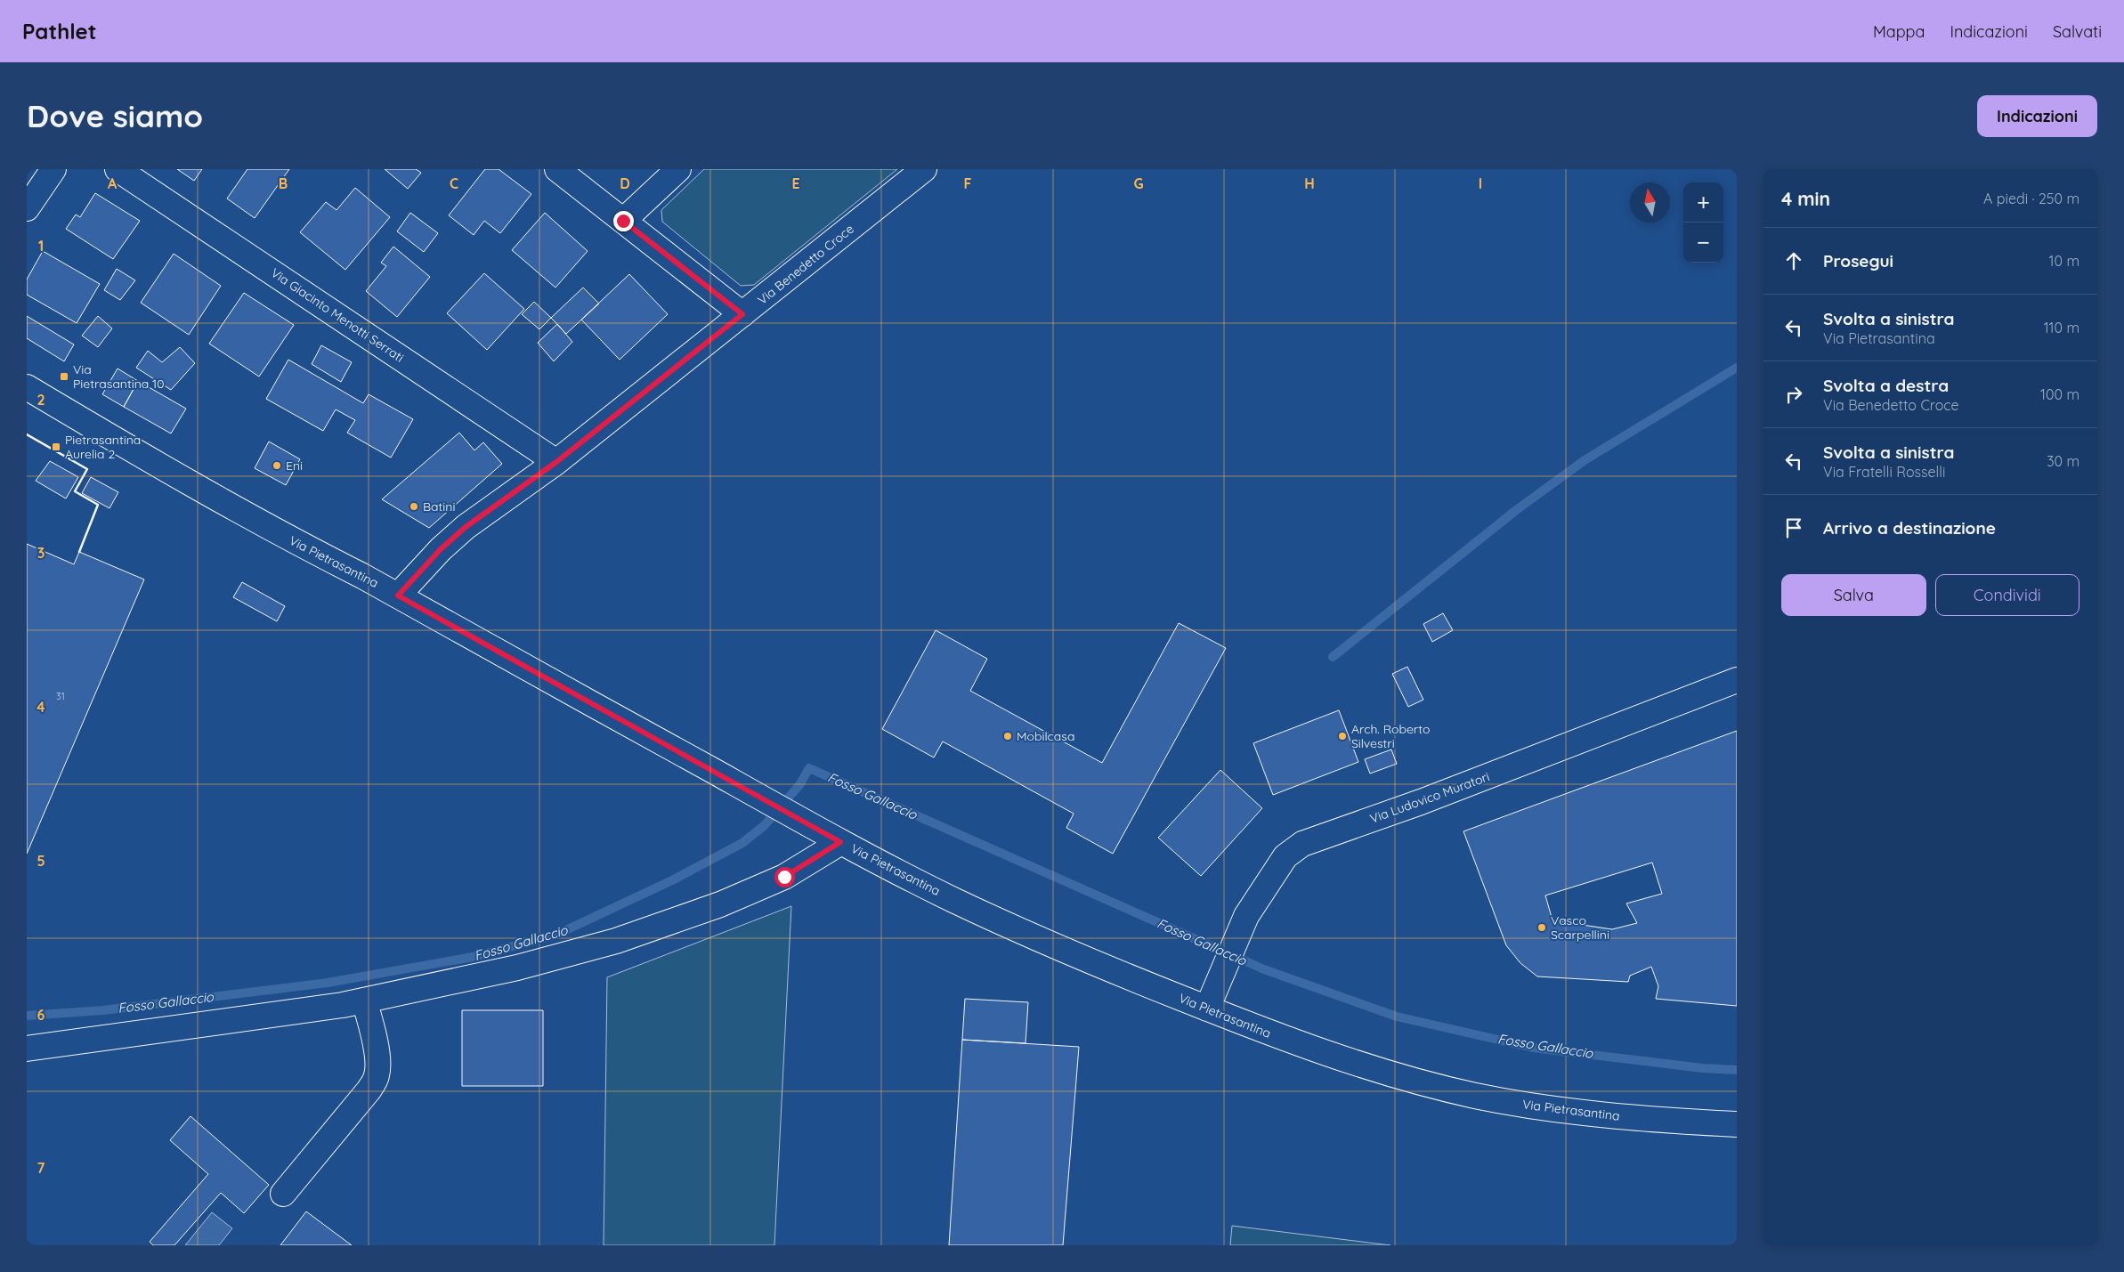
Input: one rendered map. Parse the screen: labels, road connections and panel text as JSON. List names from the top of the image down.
{
  "streets": {
    "street": [
      "Via Benedetto Croce",
      "Via Giacinto Menotti Serrati",
      "Via Pietrasantina",
      "Via Ludovico Muratori"
    ]
  },
  "crossings": [
    ["Via Benedetto Croce", "Via Giacinto Menotti Serrati"],
    ["Via Benedetto Croce", "Via Pietrasantina"],
    ["Via Pietrasantina", "Via Ludovico Muratori"]
  ],
  "water": ["Fosso Gallaccio"],
  "places": {
    "transit": ["Via Pietrasantina 10", "Pietrasantina Aurelia 2"],
    "other": [
      "Eni",
      "Batini",
      "Mobilcasa",
      "Arch. Roberto Silvestri",
      "Vasco Scarpellini"
    ]
  },
  "house_numbers": ["31"],
  "north": "top",
  "page": {
    "header": "Pathlet",
    "nav": ["Mappa", "Indicazioni", "Salvati"],
    "buttons": [
      "Indicazioni",
      ["Salva", "Condividi"]
    ],
    "title": "Dove siamo",
    "heading": ["4 min", "A piedi · 250 m"],
    "map_buttons": ["+", "−"],
    "list": [
      ["Prosegui", "10 m"],
      ["Svolta a sinistra", "Via Pietrasantina", "110 m"],
      ["Svolta a destra", "Via Benedetto Croce", "100 m"],
      ["Svolta a sinistra", "Via Fratelli Rosselli", "30 m"],
      "Arrivo a destinazione"
    ]
  },
  "grid": {
    "columns": [
      "A",
      "B",
      "C",
      "D",
      "E",
      "F",
      "G",
      "H",
      "I"
    ],
    "rows": [
      "1",
      "2",
      "3",
      "4",
      "5",
      "6",
      "7"
    ]
  }
}
